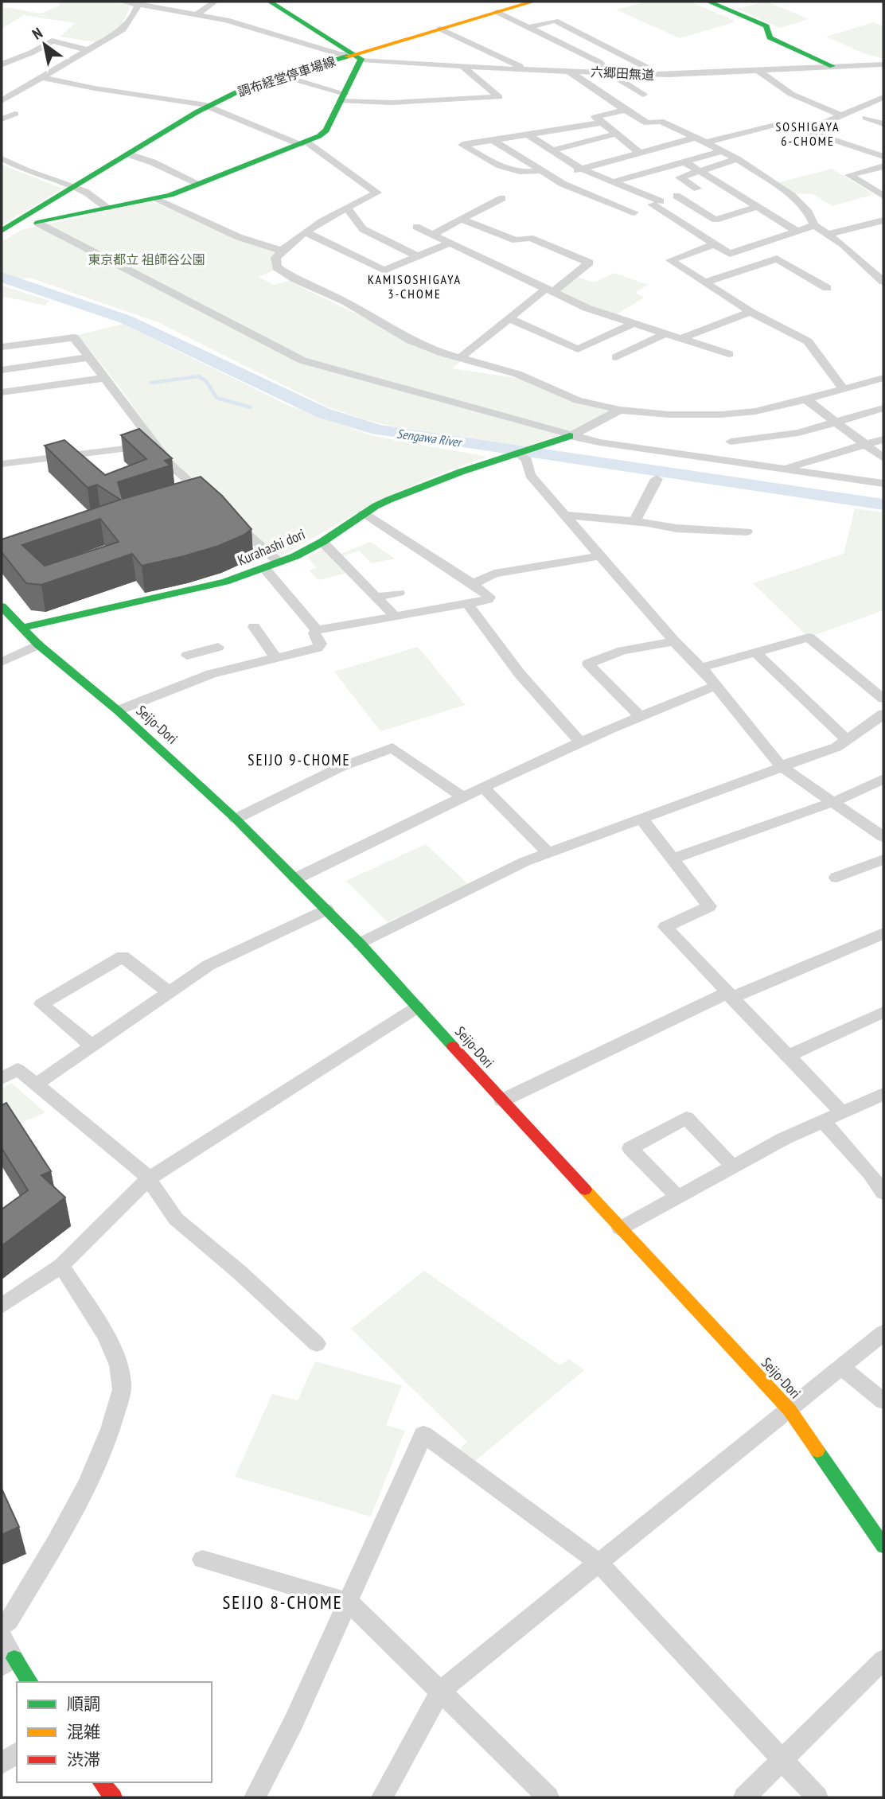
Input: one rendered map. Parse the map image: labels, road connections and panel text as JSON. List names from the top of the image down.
{
  "streets": {
    "street": [
      "六郷田無道",
      "調布経堂停車場線",
      "Kurahashi dori",
      "Seijo-Dori"
    ]
  },
  "crossings": [
    ["六郷田無道", "調布経堂停車場線"],
    ["Kurahashi dori", "Seijo-Dori"]
  ],
  "districts": [
    "SOSHIGAYA 6-CHOME",
    "KAMISOSHIGAYA 3-CHOME",
    "SEIJO 9-CHOME",
    "SEIJO 8-CHOME"
  ],
  "water": ["Sengawa River"],
  "parks": ["東京都立 祖師谷公園"],
  "legend": ["順調", "混雑", "渋滞"],
  "north": "top left"
}
